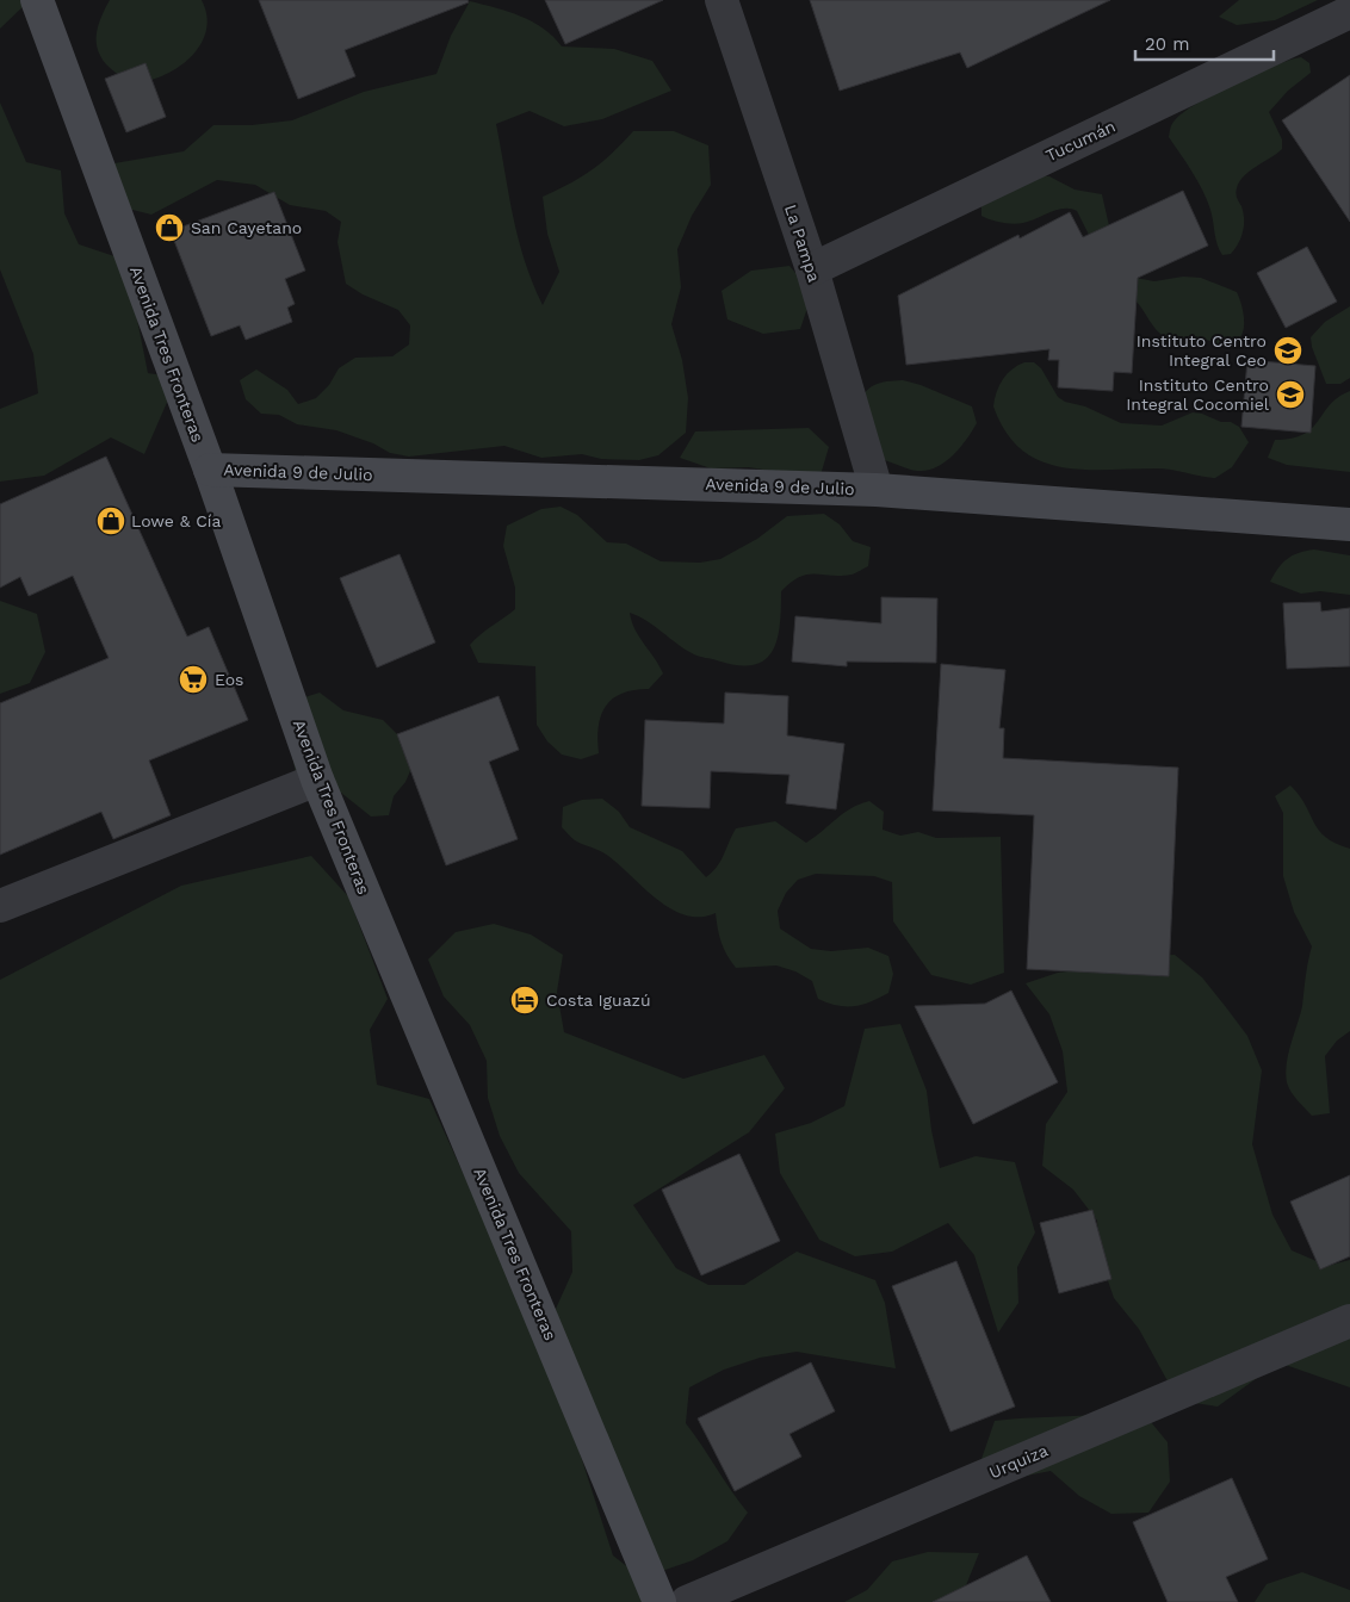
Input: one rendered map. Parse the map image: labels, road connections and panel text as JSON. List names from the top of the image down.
{
  "streets": {
    "main road": ["Avenida Tres Fronteras", "Avenida 9 de Julio"],
    "street": ["Tucumán", "La Pampa", "Urquiza"]
  },
  "crossings": [
    ["Tucumán", "La Pampa"],
    ["La Pampa", "Avenida 9 de Julio"],
    ["Avenida Tres Fronteras", "Avenida 9 de Julio"]
  ],
  "places": {
    "shop": ["San Cayetano", "Lowe & Cía"],
    "school or university": ["Instituto Centro Integral Ceo", "Instituto Centro Integral Cocomiel"],
    "supermarket": ["Eos"],
    "hotel": ["Costa Iguazú"]
  },
  "scale_bar": "20 m"
}
